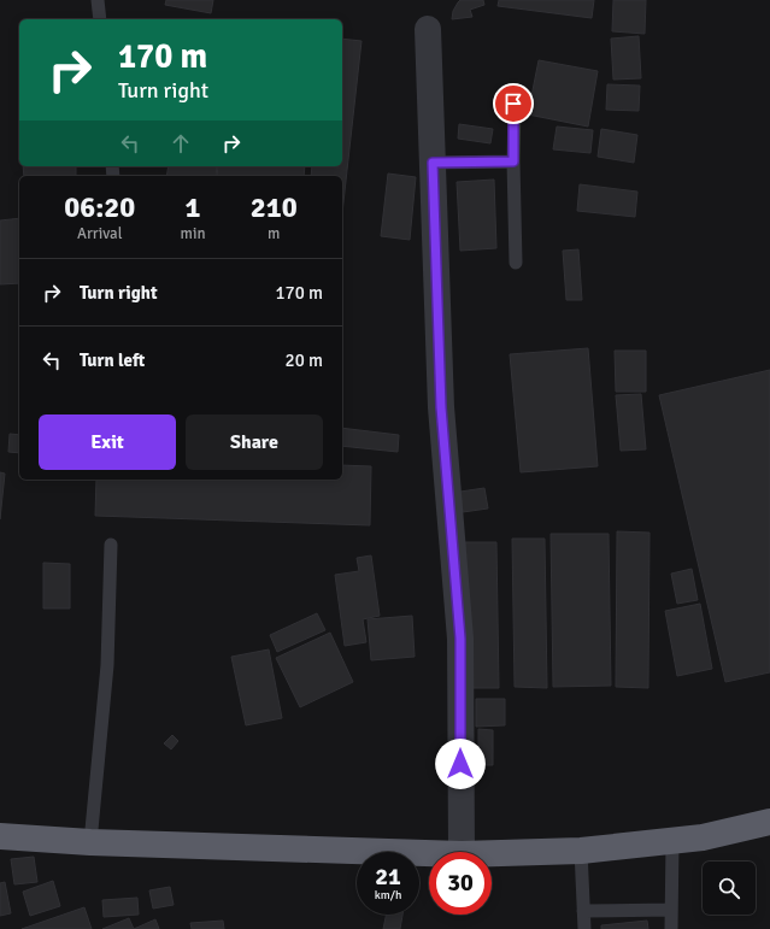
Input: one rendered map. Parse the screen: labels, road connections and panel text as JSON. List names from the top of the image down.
{
  "page": {
    "turn": ["170 m", "Turn right"],
    "eta": [
      "06:20",
      "Arrival",
      "1",
      "min",
      "210",
      "m"
    ],
    "list": [
      {
        "name": "Turn right",
        "value": "170 m"
      },
      {
        "name": "Turn left",
        "value": "20 m"
      }
    ],
    "buttons": ["Exit", "Share"],
    "speed": "21 km/h",
    "limit": "30"
  }
}
